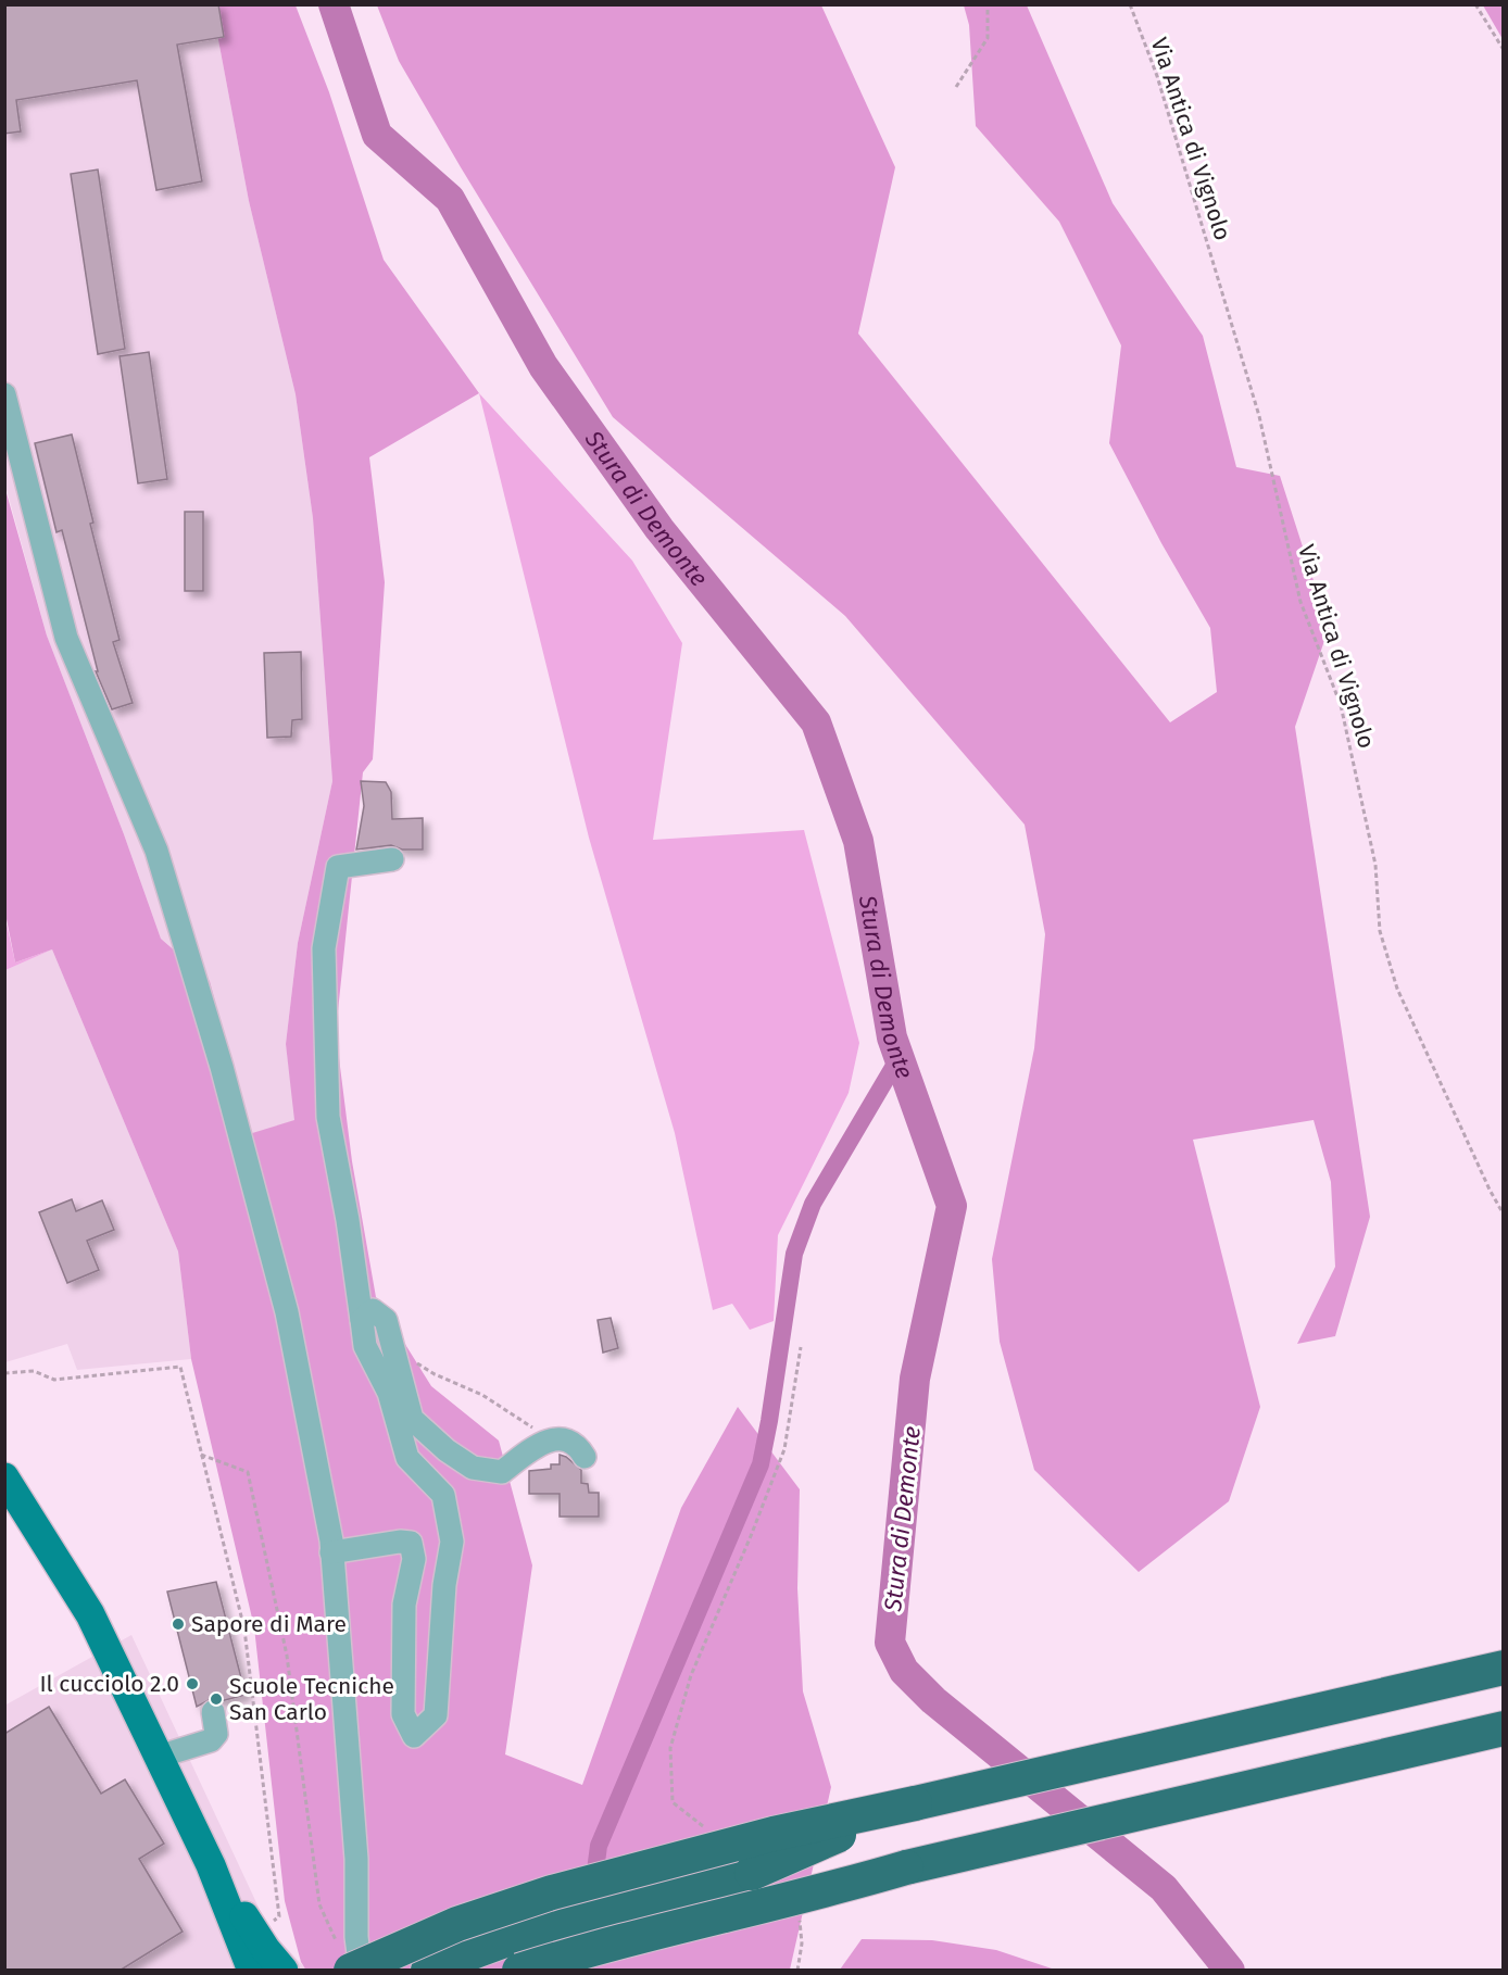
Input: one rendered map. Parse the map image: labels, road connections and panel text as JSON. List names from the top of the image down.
{
  "streets": {
    "path": ["Via Antica di Vignolo"]
  },
  "water": ["Stura di Demonte"],
  "places": ["Sapore di Mare", "Il cucciolo 2.0", "Scuole Tecniche San Carlo"]
}
